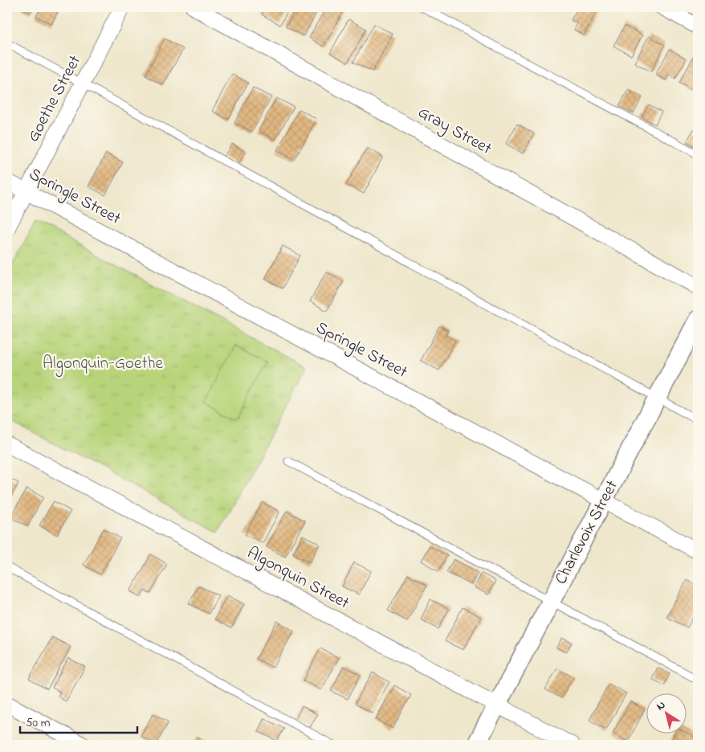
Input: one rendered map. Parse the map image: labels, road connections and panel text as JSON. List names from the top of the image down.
{
  "streets": {
    "street": [
      "Goethe Street",
      "Gray Street",
      "Springle Street",
      "Charlevoix Street",
      "Algonquin Street"
    ]
  },
  "crossings": [
    ["Goethe Street", "Springle Street"],
    ["Springle Street", "Charlevoix Street"],
    ["Charlevoix Street", "Algonquin Street"]
  ],
  "parks": ["Algonquin-Goethe"],
  "scale_bar": "50 m",
  "north": "top left"
}
